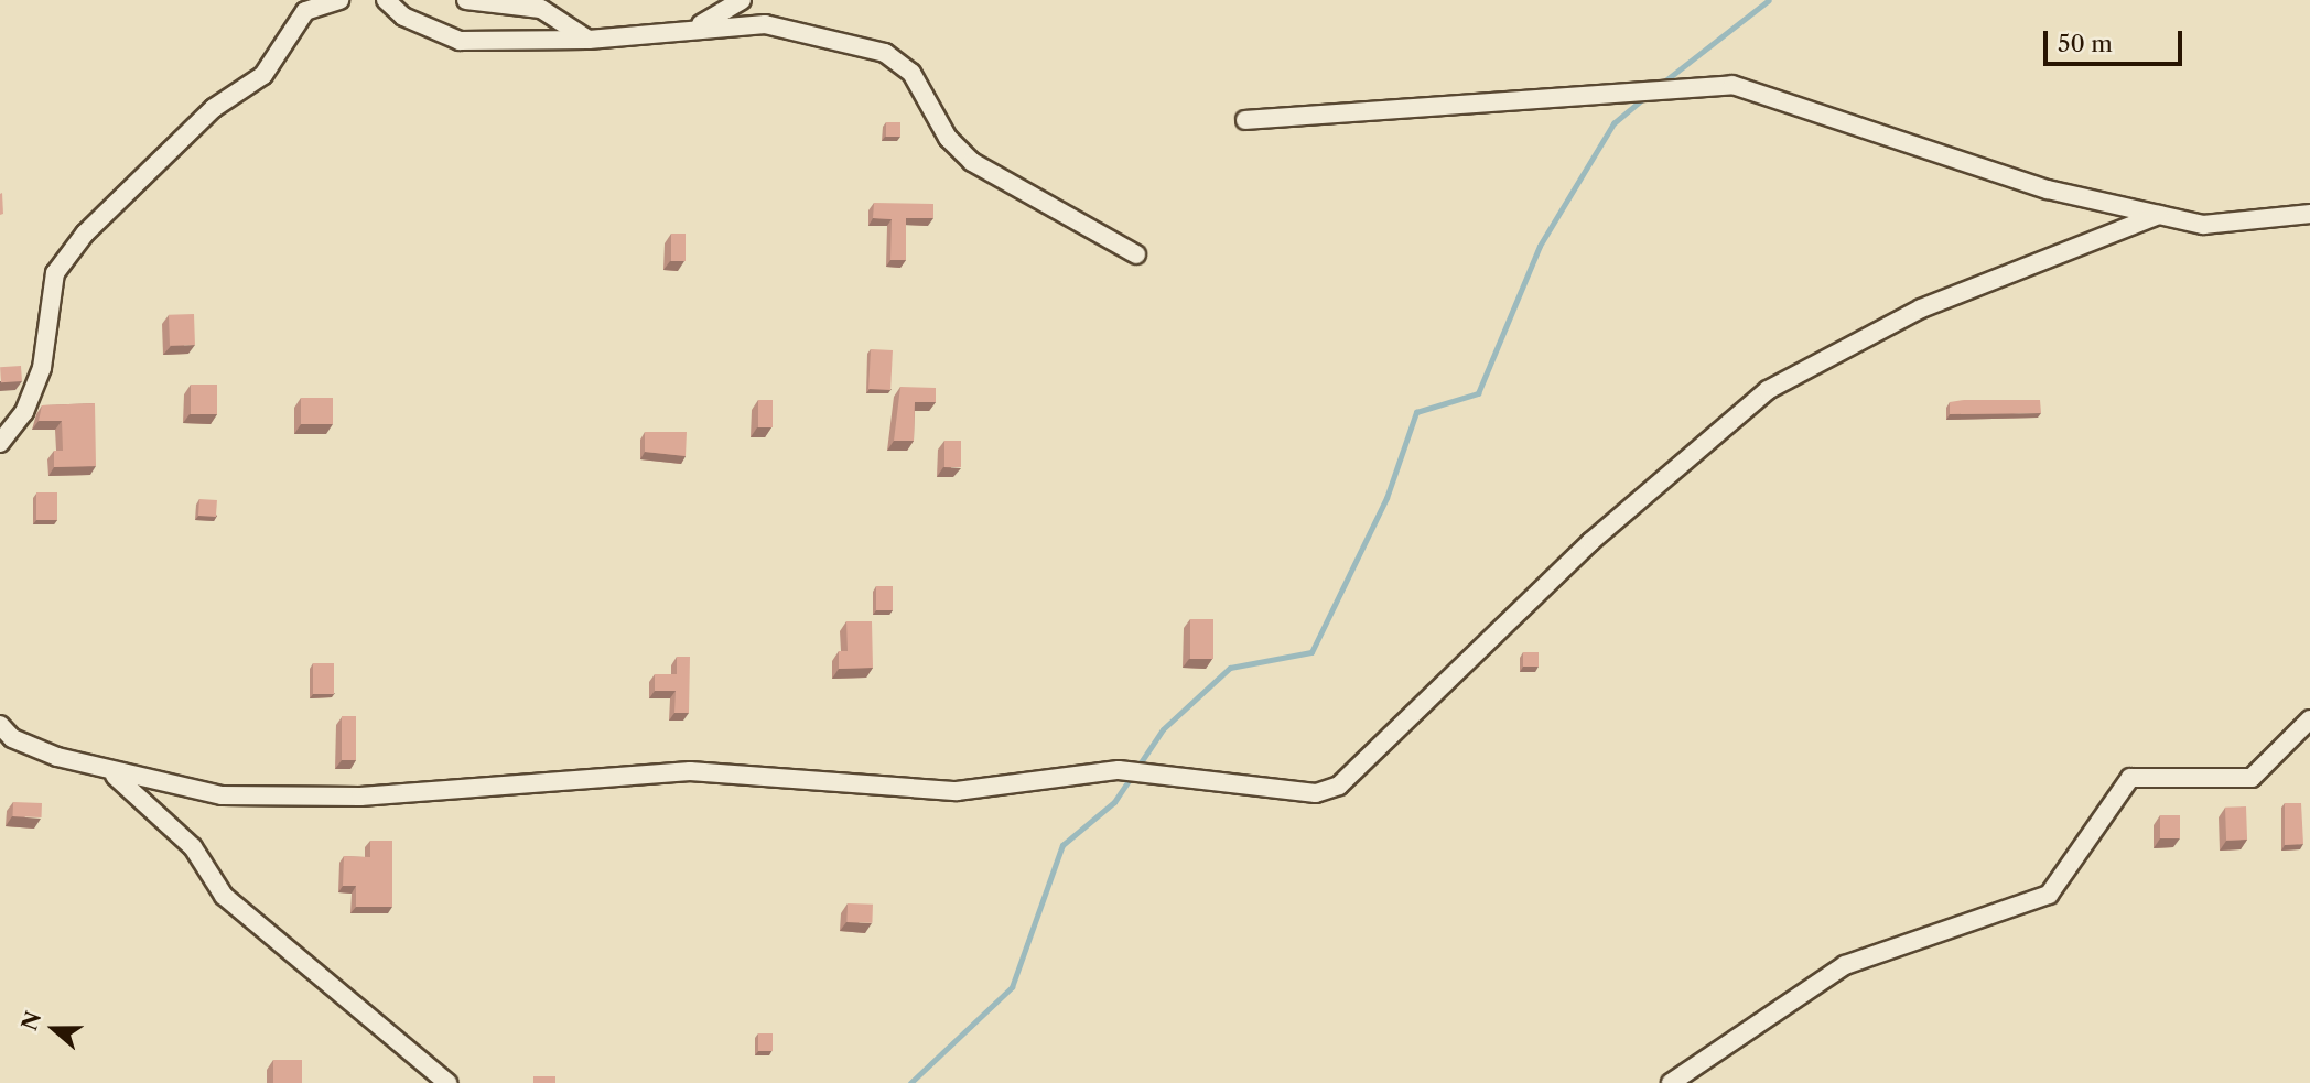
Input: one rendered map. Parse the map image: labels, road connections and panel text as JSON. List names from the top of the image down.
{
  "scale_bar": "50 m",
  "north": "left"
}
